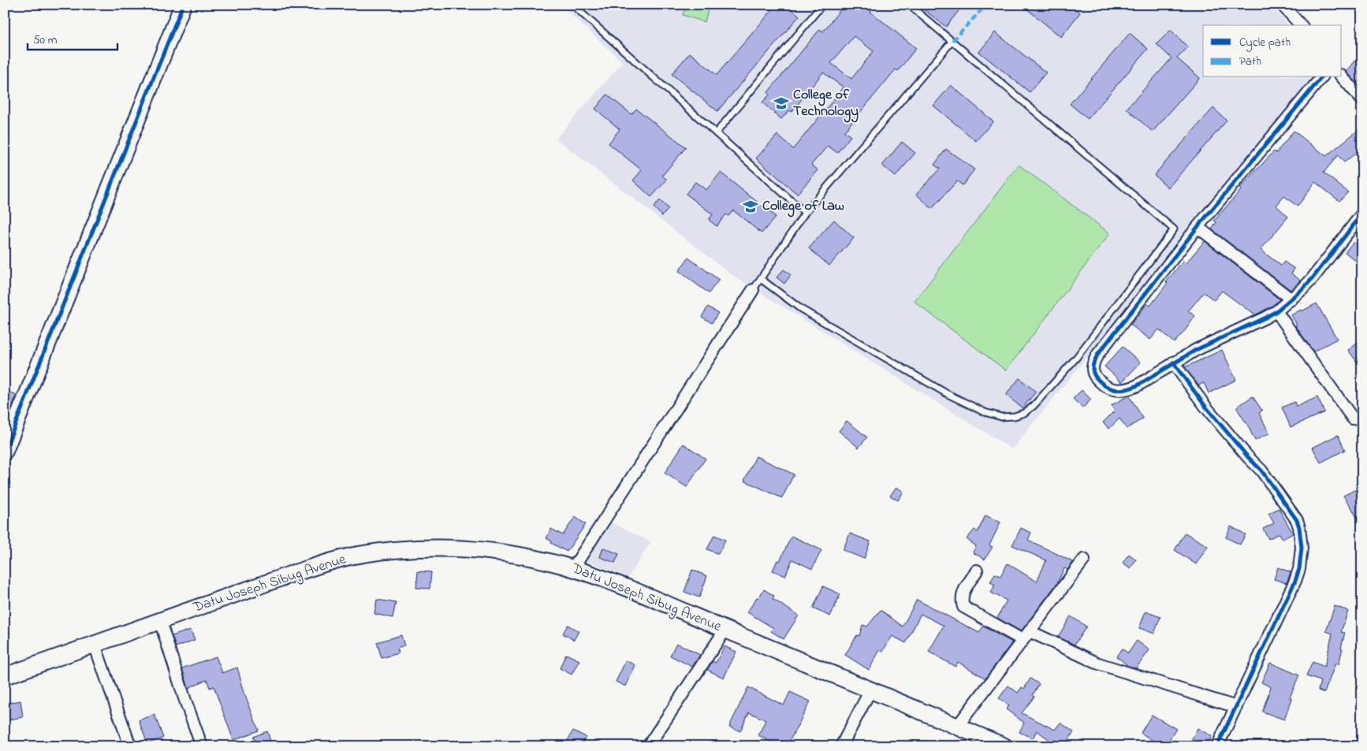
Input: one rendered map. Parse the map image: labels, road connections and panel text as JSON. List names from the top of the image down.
{
  "streets": {
    "main road": ["Datu Joseph Sibug Avenue"]
  },
  "places": {
    "school or university": ["College of Technology", "College of Law"]
  },
  "legend": ["Cycle path", "Path"],
  "scale_bar": "50 m"
}
